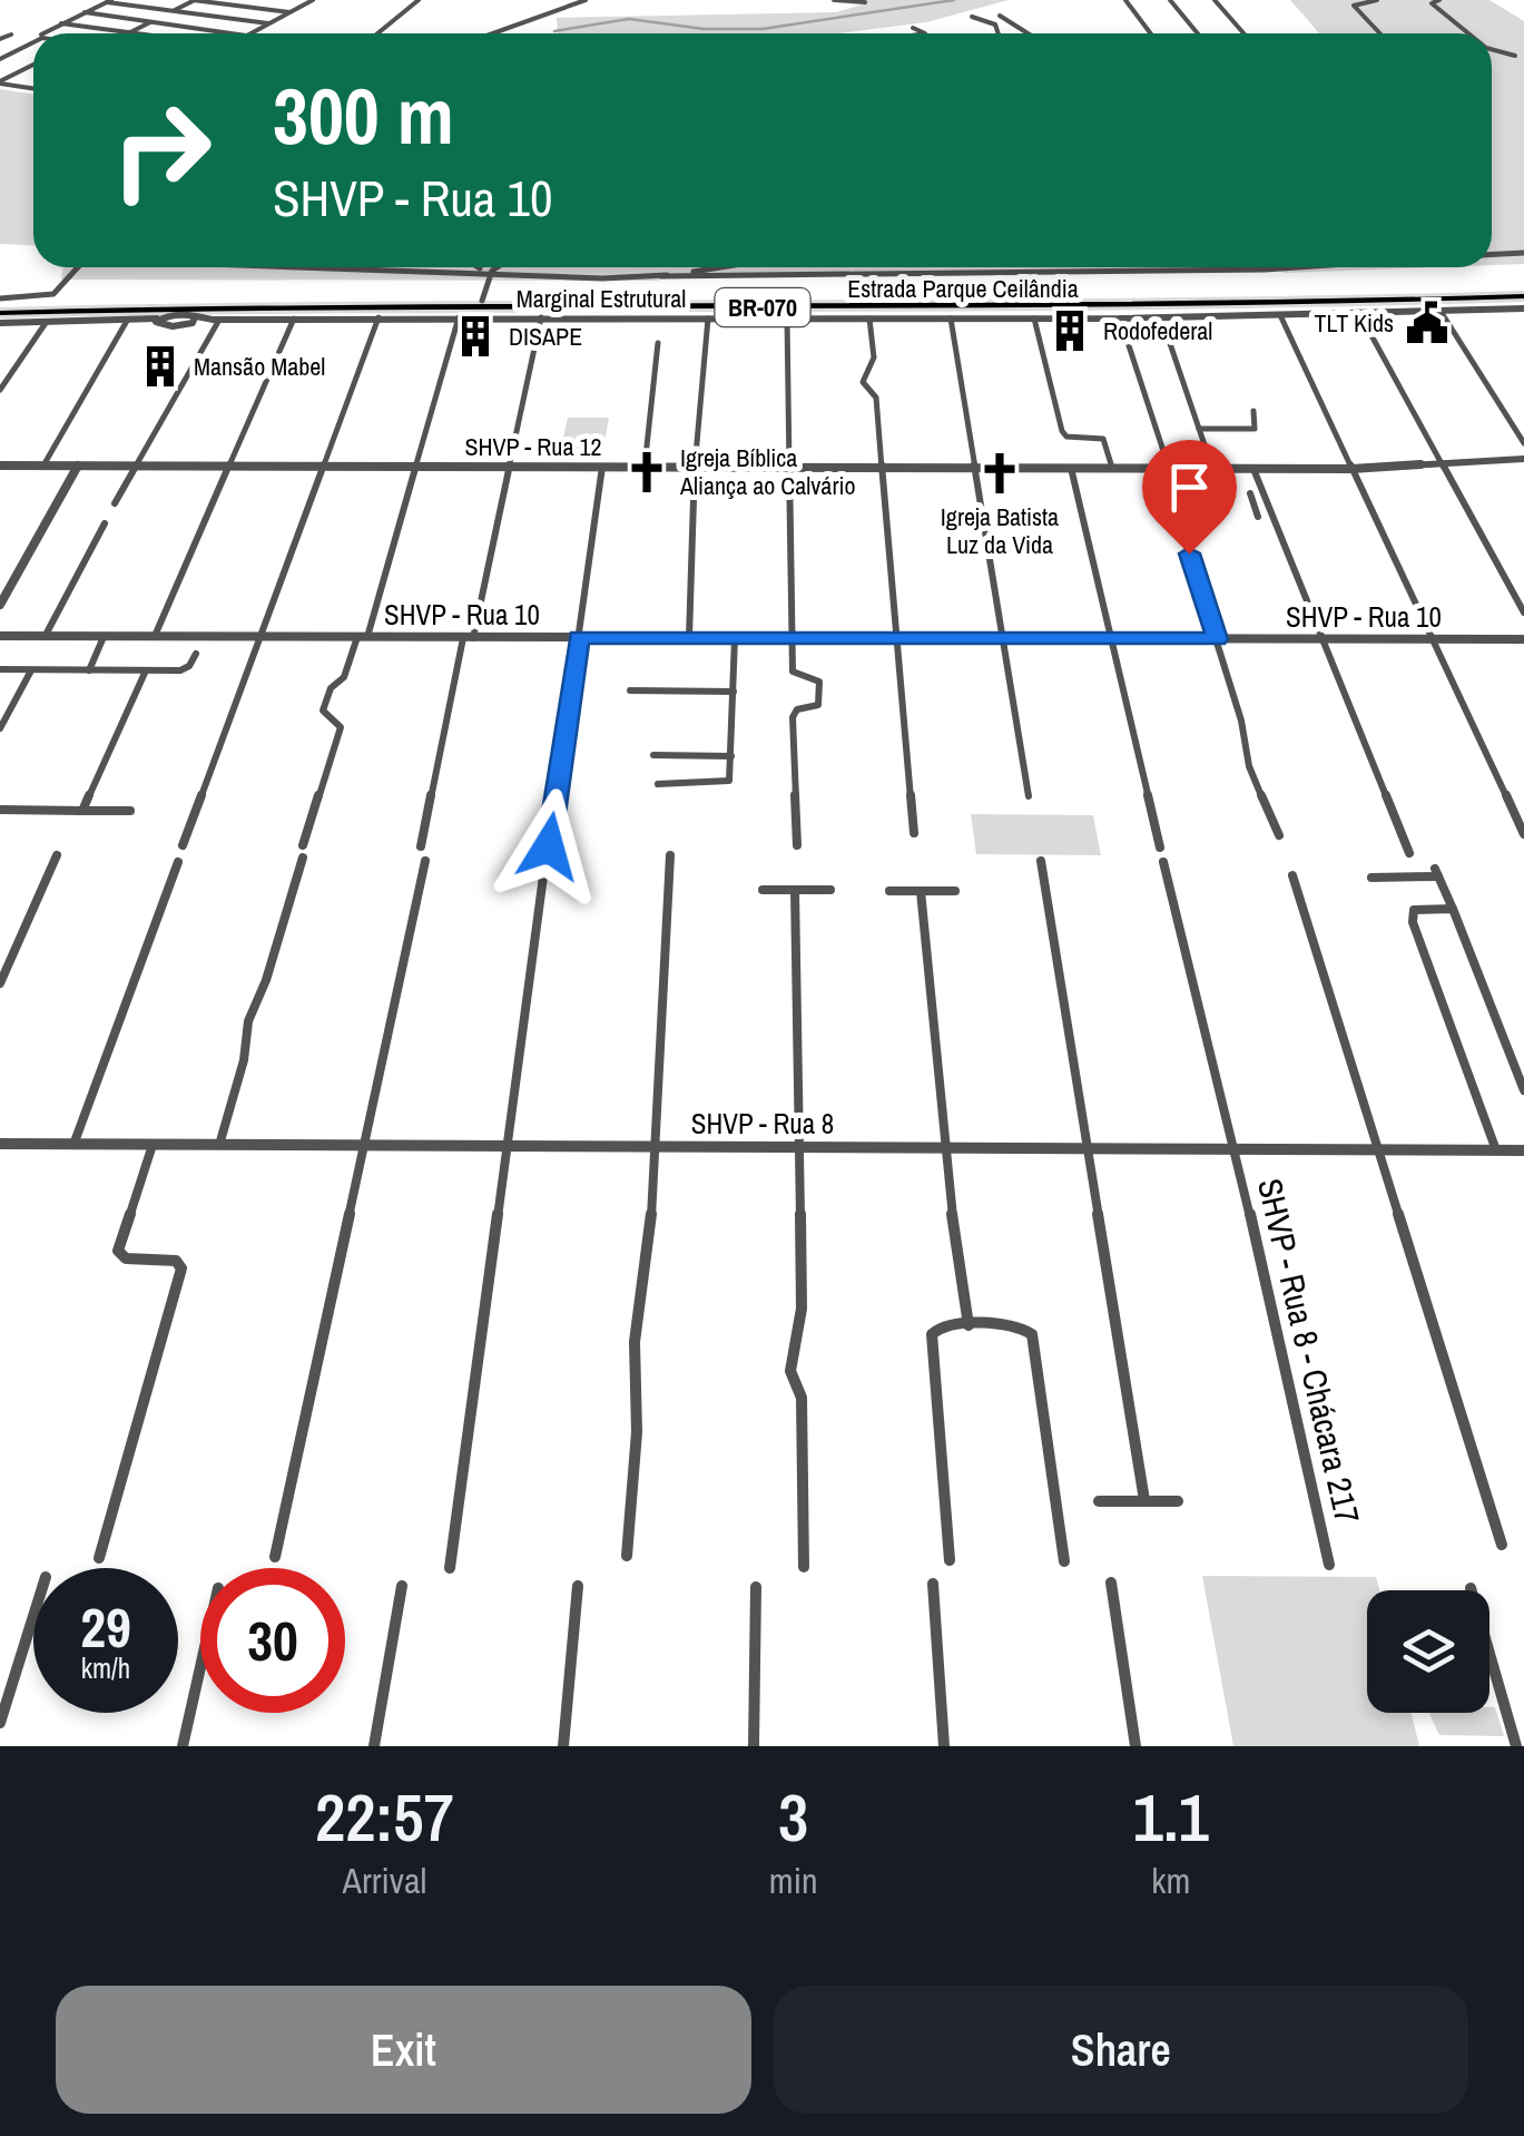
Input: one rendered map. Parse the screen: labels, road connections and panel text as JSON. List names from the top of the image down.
{
  "streets": {
    "highway": ["Estrada Parque Ceilândia", "BR-070"],
    "street": [
      "Marginal Estrutural",
      "SHVP - Rua 12",
      "SHVP - Rua 10",
      "SHVP - Rua 8",
      "SHVP - Rua 8 - Chácara 217"
    ]
  },
  "crossings": [
    ["SHVP - Rua 8", "SHVP - Rua 8 - Chácara 217"]
  ],
  "places": {
    "public building": ["TLT Kids"],
    "building": ["Rodofederal", "DISAPE", "Mansão Mabel"],
    "church": ["Igreja Bíblica Aliança ao Calvário", "Igreja Batista Luz da Vida"]
  },
  "page": {
    "turn": ["300 m", "SHVP - Rua 10"],
    "speed": "29 km/h",
    "limit": "30",
    "eta": [
      "22:57",
      "Arrival",
      "3",
      "min",
      "1.1",
      "km"
    ],
    "buttons": ["Exit", "Share"]
  }
}
